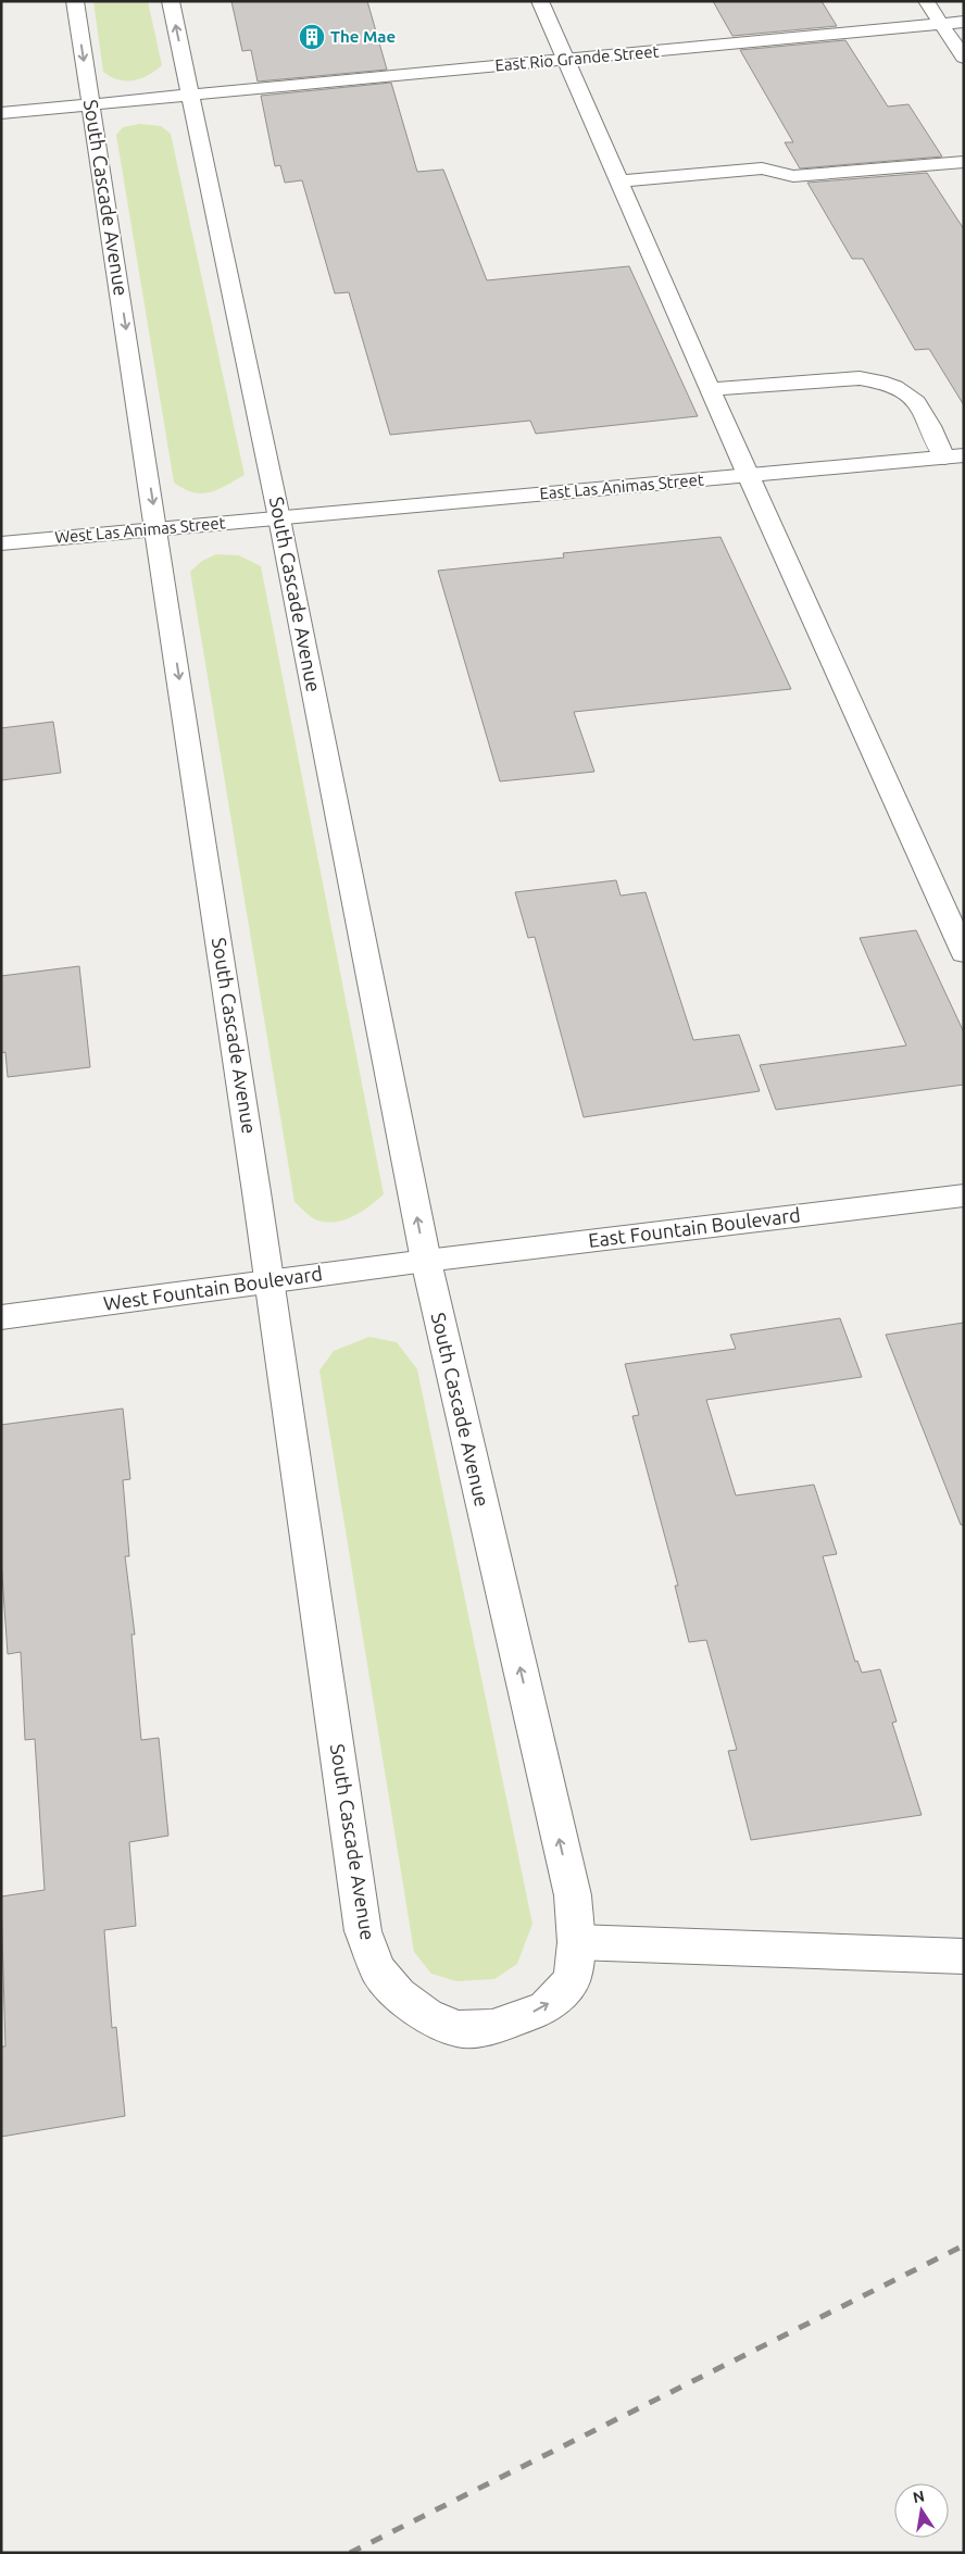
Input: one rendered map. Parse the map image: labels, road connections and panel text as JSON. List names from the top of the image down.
{
  "streets": {
    "street": [
      "East Rio Grande Street",
      "South Cascade Avenue",
      "East Las Animas Street",
      "West Las Animas Street",
      "East Fountain Boulevard",
      "West Fountain Boulevard"
    ]
  },
  "crossings": [
    ["East Rio Grande Street", "South Cascade Avenue"],
    ["South Cascade Avenue", "East Las Animas Street"],
    ["South Cascade Avenue", "West Las Animas Street"],
    ["South Cascade Avenue", "East Fountain Boulevard"],
    ["South Cascade Avenue", "West Fountain Boulevard"],
    ["East Las Animas Street", "West Las Animas Street"],
    ["East Fountain Boulevard", "West Fountain Boulevard"]
  ],
  "places": {
    "building": ["The Mae"]
  },
  "north": "top"
}
